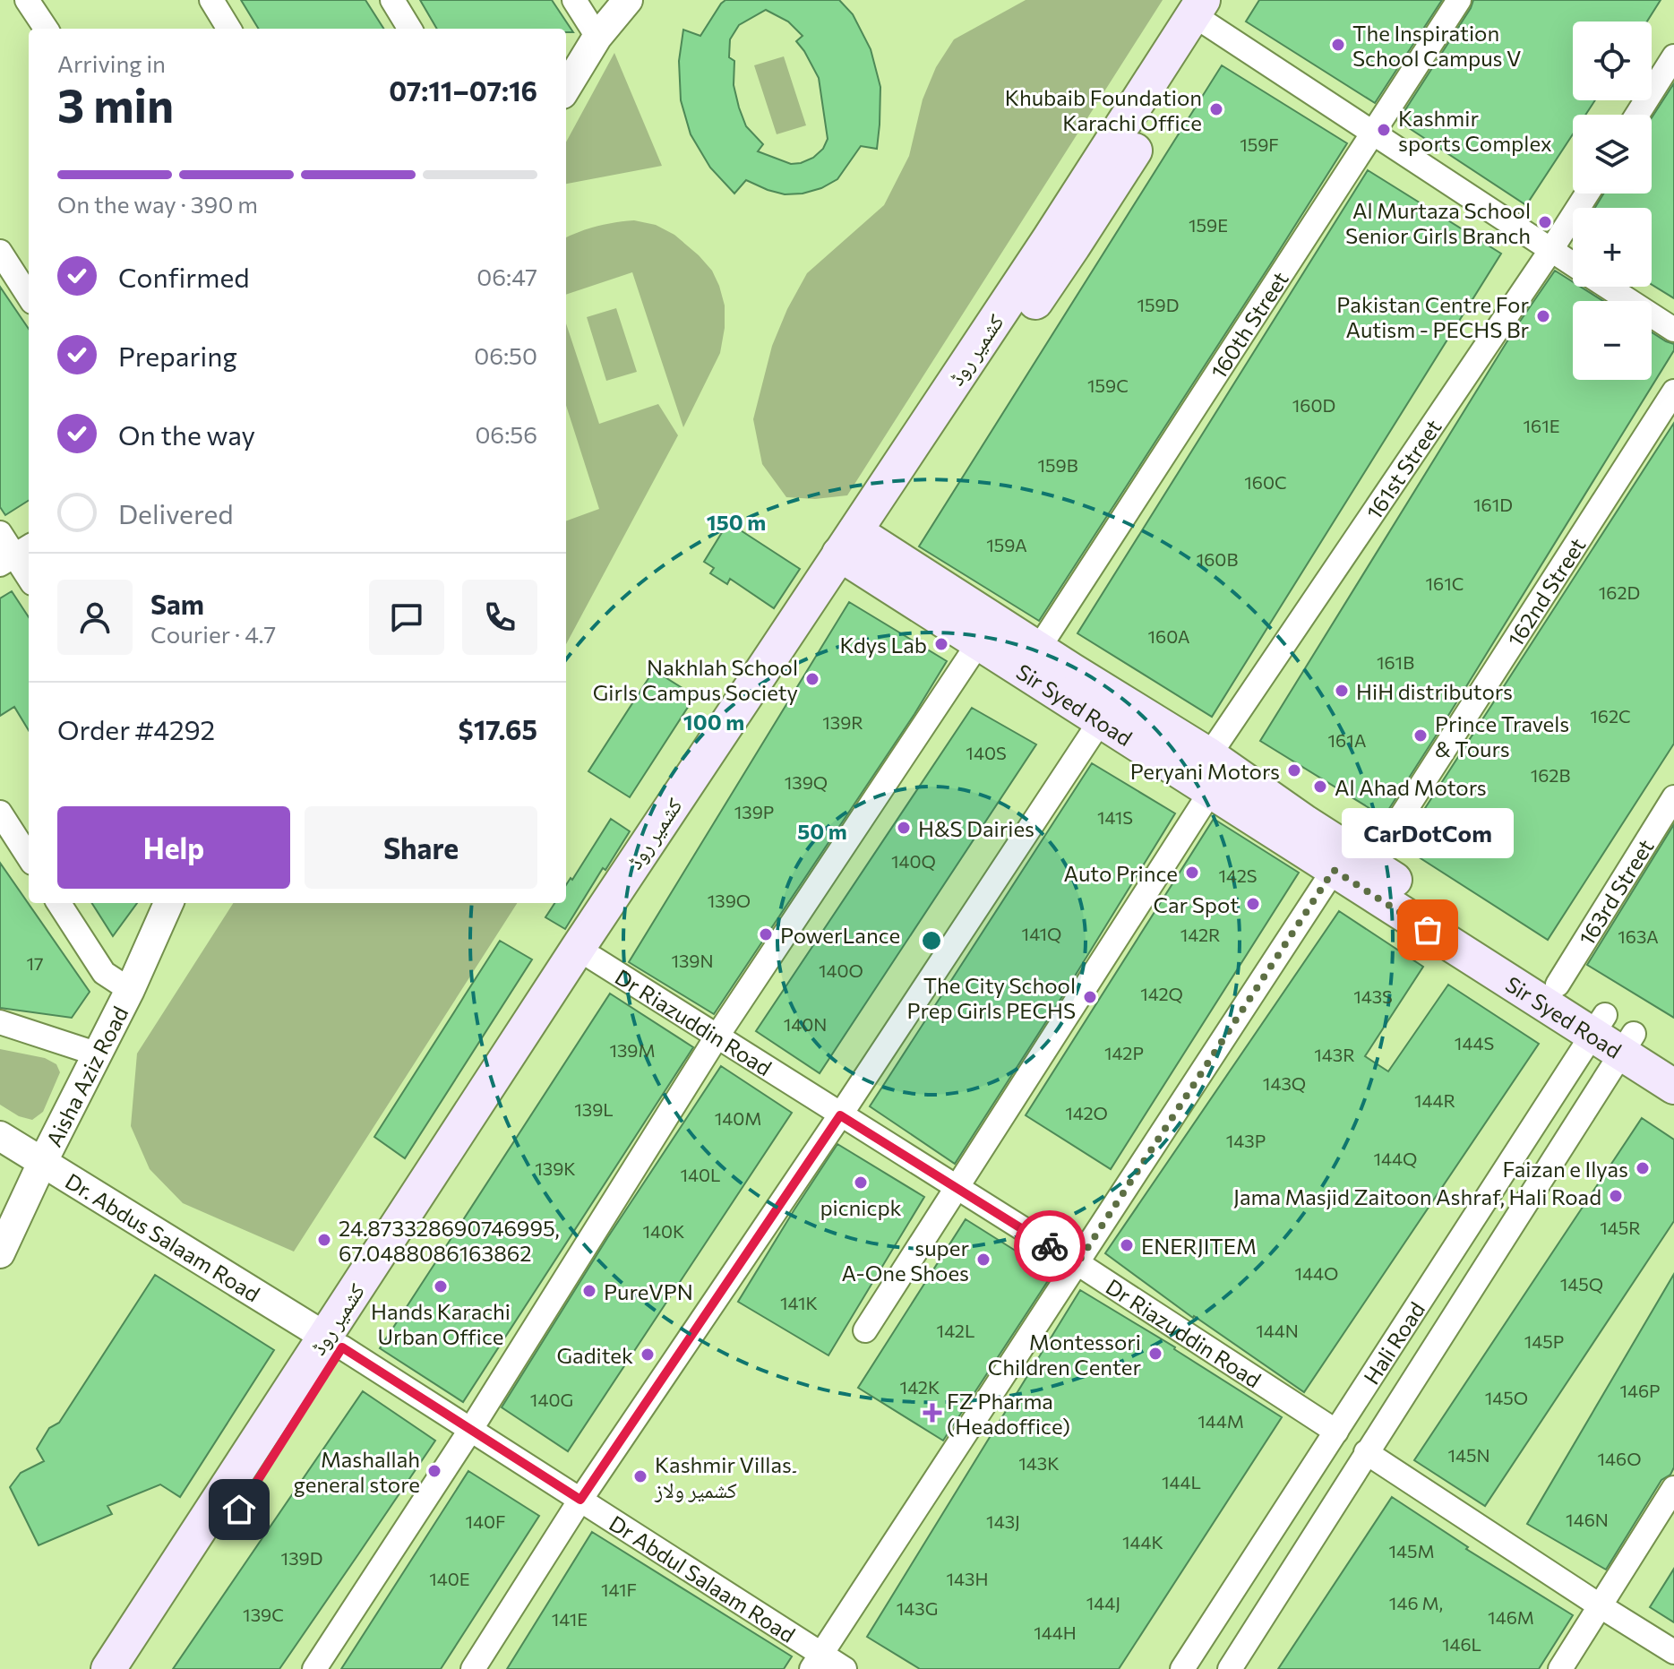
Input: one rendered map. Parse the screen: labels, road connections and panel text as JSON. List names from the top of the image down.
{
  "streets": {
    "main road": ["کشمیر روڈ", "Sir Syed Road"],
    "street": [
      "160th Street",
      "161st Street",
      "162nd Street",
      "163rd Street",
      "Dr Riazuddin Road",
      "Aisha Aziz Road",
      "Dr. Abdus Salaam Road",
      "Hali Road",
      "Dr Abdul Salaam Road"
    ]
  },
  "crossings": [
    ["160th Street", "Sir Syed Road"],
    ["کشمیر روڈ", "Sir Syed Road"],
    ["کشمیر روڈ", "Dr Riazuddin Road"],
    ["کشمیر روڈ", "Dr. Abdus Salaam Road"],
    ["کشمیر روڈ", "Dr Abdul Salaam Road"],
    ["161st Street", "Sir Syed Road"],
    ["162nd Street", "Sir Syed Road"],
    ["Sir Syed Road", "163rd Street"],
    ["Sir Syed Road", "Hali Road"],
    ["Dr Riazuddin Road", "Hali Road"],
    ["Aisha Aziz Road", "Dr. Abdus Salaam Road"],
    ["Dr. Abdus Salaam Road", "Dr Abdul Salaam Road"]
  ],
  "places": {
    "other": [
      "The Inspiration School Campus V",
      "Khubaib Foundation Karachi Office",
      "Kashmir sports Complex",
      "Al Murtaza School Senior Girls Branch",
      "Pakistan Centre For Autism - PECHS Br",
      "Kdys Lab",
      "Nakhlah School Girls Campus Society",
      "HiH distributors",
      "Prince Travels & Tours",
      "Peryani Motors",
      "Al Ahad Motors",
      "H&S Dairies",
      "Auto Prince",
      "Car Spot",
      "CarDotCom",
      "PowerLance",
      "The City School Prep Girls PECHS",
      "Faizan e Ilyas",
      "picnicpk",
      "Jama Masjid Zaitoon Ashraf, Hali Road",
      "24.873328690746995, 67.0488086163862",
      "ENERJITEM",
      "super A-One Shoes",
      "Hands Karachi Urban Office",
      "PureVPN",
      "Montessori Children Center",
      "Gaditek",
      "Mashallah general store",
      "Kashmir Villas۔ کشمیر ولاز"
    ],
    "health": ["FZ Pharma (Headoffice)"]
  },
  "house_numbers": [
    "159F",
    "159E",
    "159D",
    "159C",
    "160D",
    "161E",
    "159B",
    "160C",
    "161D",
    "159A",
    "160B",
    "161C",
    "162D",
    "160A",
    "161B",
    "162C",
    "139R",
    "161A",
    "140S",
    "162B",
    "139Q",
    "139P",
    "141S",
    "140Q",
    "142S",
    "139O",
    "141Q",
    "142R",
    "163A",
    "139N",
    "17",
    "140O",
    "142Q",
    "143S",
    "140N",
    "144S",
    "139M",
    "142P",
    "143R",
    "143Q",
    "144R",
    "139L",
    "142O",
    "140M",
    "143P",
    "144Q",
    "139K",
    "140L",
    "145R",
    "140K",
    "144O",
    "145Q",
    "141K",
    "142L",
    "144N",
    "145P",
    "142K",
    "146P",
    "145O",
    "140G",
    "144M",
    "145N",
    "146O",
    "143K",
    "144L",
    "146N",
    "140F",
    "143J",
    "144K",
    "145M",
    "139D",
    "140E",
    "143H",
    "141F",
    "144J",
    "146 M,",
    "143G",
    "139C",
    "146M",
    "141E",
    "144H",
    "146L"
  ],
  "page": {
    "map_buttons": ["+", "−"],
    "heading": ["3 min", "Arriving in", "07:11–07:16"],
    "panel": [
      "Sam",
      "Courier · 4.7",
      "Order #4292",
      "$17.65"
    ],
    "bar": "On the way · 390 m",
    "list": [
      ["Confirmed", "06:47"],
      ["Preparing", "06:50"],
      ["On the way", "06:56"],
      "Delivered"
    ],
    "buttons": ["Help", "Share"],
    "bubble": "CarDotCom"
  },
  "rings": ["150 m", "100 m", "50 m"]
}
